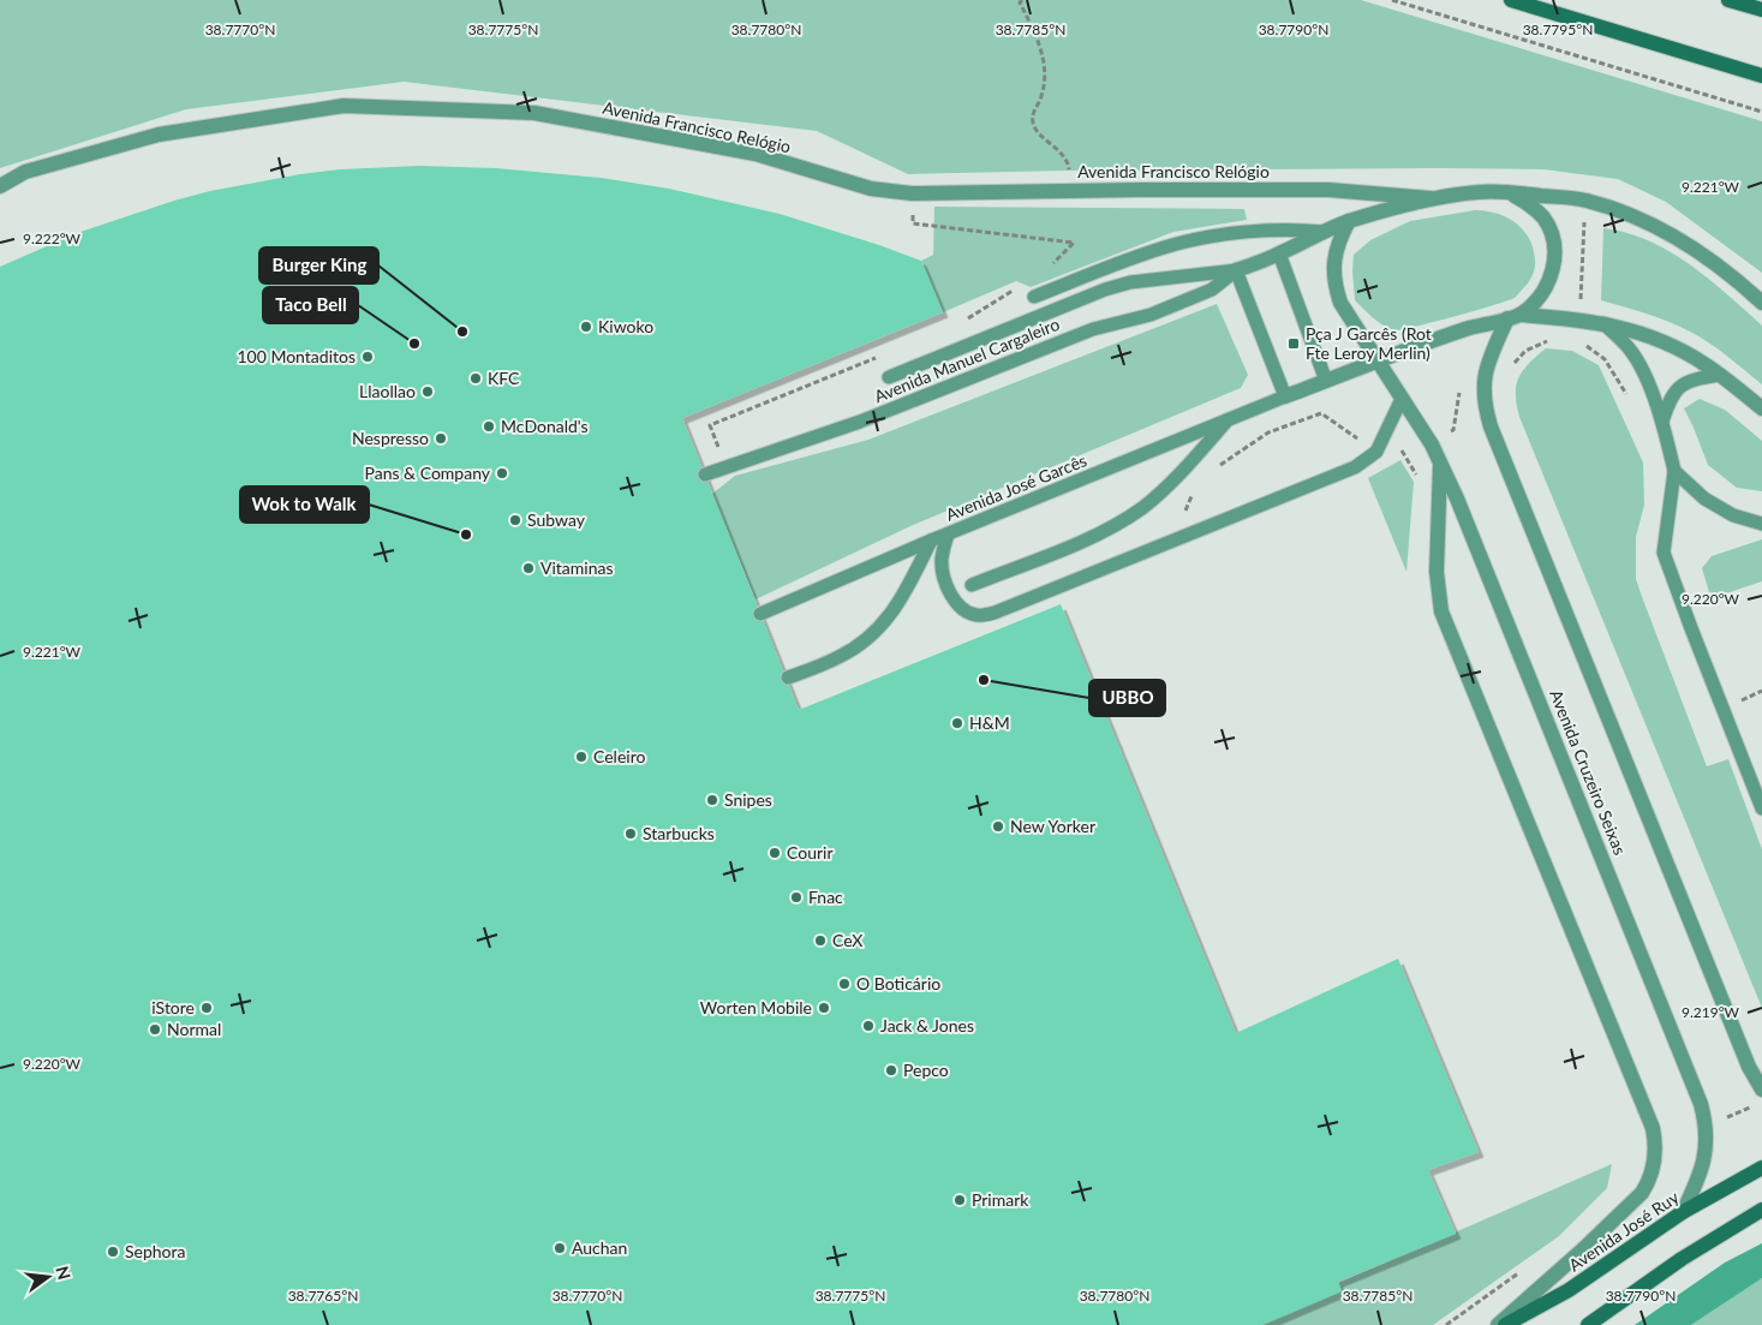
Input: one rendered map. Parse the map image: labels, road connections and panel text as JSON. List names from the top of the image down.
{
  "streets": {
    "main road": ["Avenida José Ruy"],
    "street": ["Avenida Francisco Relógio", "Avenida Cruzeiro Seixas"],
    "lane": ["Avenida Manuel Cargaleiro", "Avenida José Garcês"]
  },
  "crossings": [
    ["Avenida Francisco Relógio", "Avenida Cruzeiro Seixas"],
    ["Avenida Cruzeiro Seixas", "Avenida José Ruy"]
  ],
  "places": {
    "other": [
      "Kiwoko",
      "Burger King",
      "Taco Bell",
      "100 Montaditos",
      "KFC",
      "Llaollao",
      "McDonald's",
      "Nespresso",
      "Pans & Company",
      "Subway",
      "Wok to Walk",
      "Vitaminas",
      "UBBO",
      "H&M",
      "Celeiro",
      "Snipes",
      "New Yorker",
      "Starbucks",
      "Courir",
      "Fnac",
      "CeX",
      "O Boticário",
      "iStore",
      "Worten Mobile",
      "Jack & Jones",
      "Normal",
      "Pepco",
      "Primark",
      "Auchan",
      "Sephora"
    ],
    "transit": ["Pça J Garcês (Rot Fte Leroy Merlin)"]
  },
  "north": "right",
  "coordinates": [
    "38.7770°N",
    "38.7775°N",
    "38.7780°N",
    "38.7785°N",
    "38.7790°N",
    "38.7795°N",
    "9.221°W",
    "9.222°W",
    "9.220°W",
    "9.219°W",
    "38.7765°N"
  ]
}
